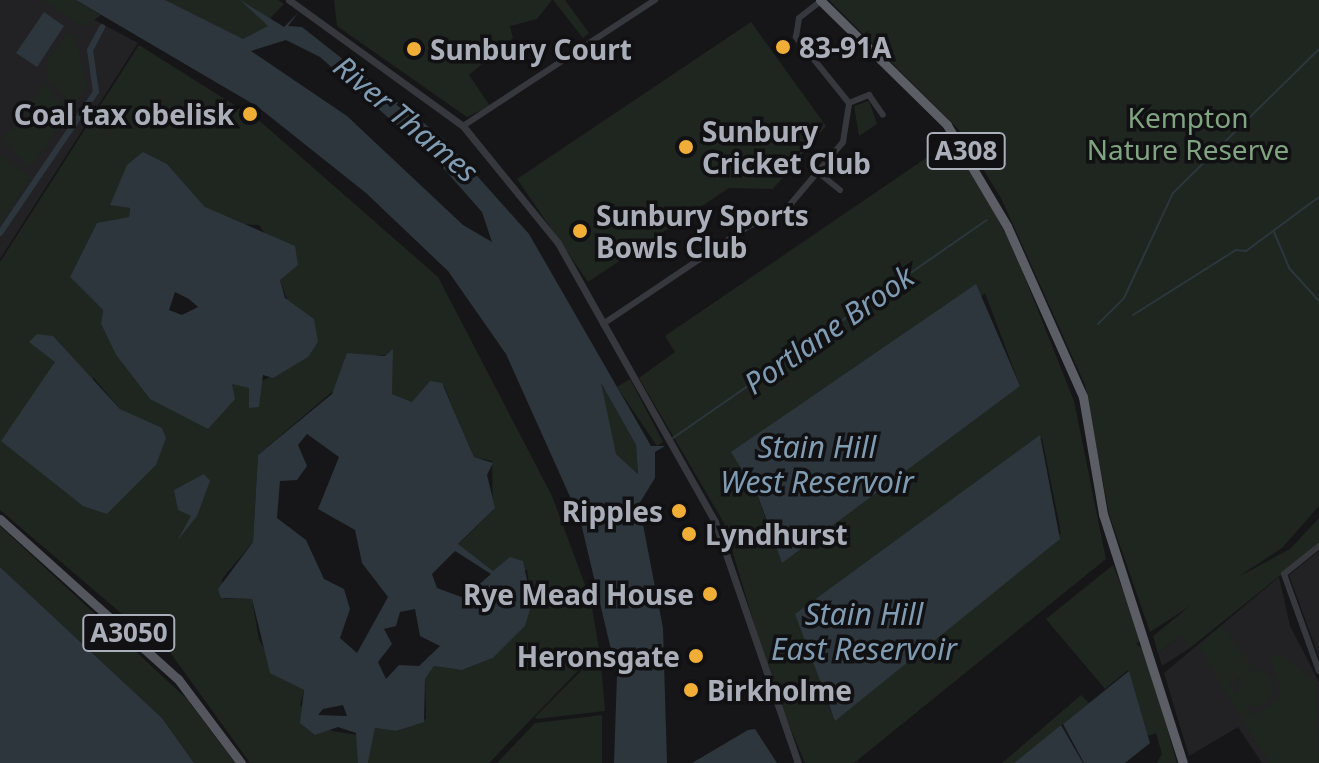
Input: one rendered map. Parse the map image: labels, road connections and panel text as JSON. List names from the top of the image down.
{
  "streets": {
    "highway": ["A308"],
    "main road": ["A3050"]
  },
  "water": [
    "River Thames",
    "Portlane Brook",
    "Stain Hill West Reservoir",
    "Stain Hill East Reservoir"
  ],
  "parks": ["Kempton Nature Reserve"],
  "places": [
    "83-91A",
    "Sunbury Court",
    "Coal tax obelisk",
    "Sunbury Cricket Club",
    "Sunbury Sports Bowls Club",
    "Ripples",
    "Lyndhurst",
    "Rye Mead House",
    "Heronsgate",
    "Birkholme"
  ]
}
